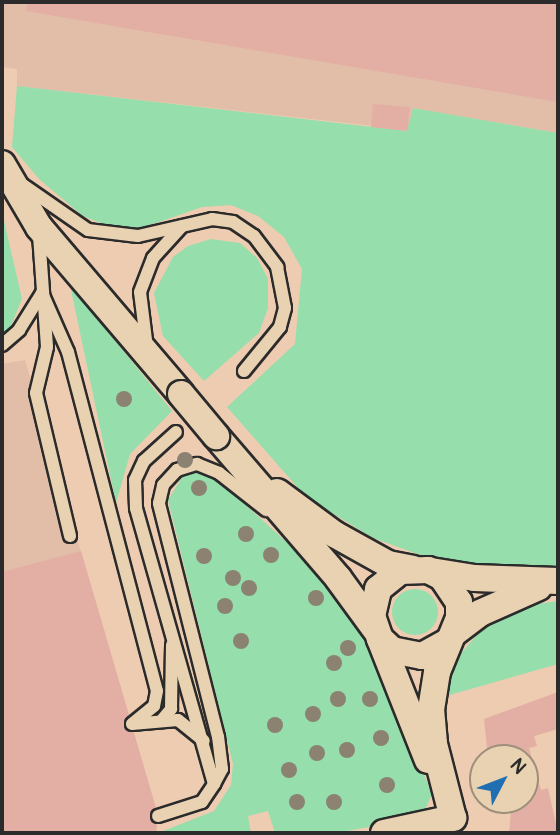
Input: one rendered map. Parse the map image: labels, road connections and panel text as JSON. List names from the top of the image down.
{
  "north": "top right"
}
